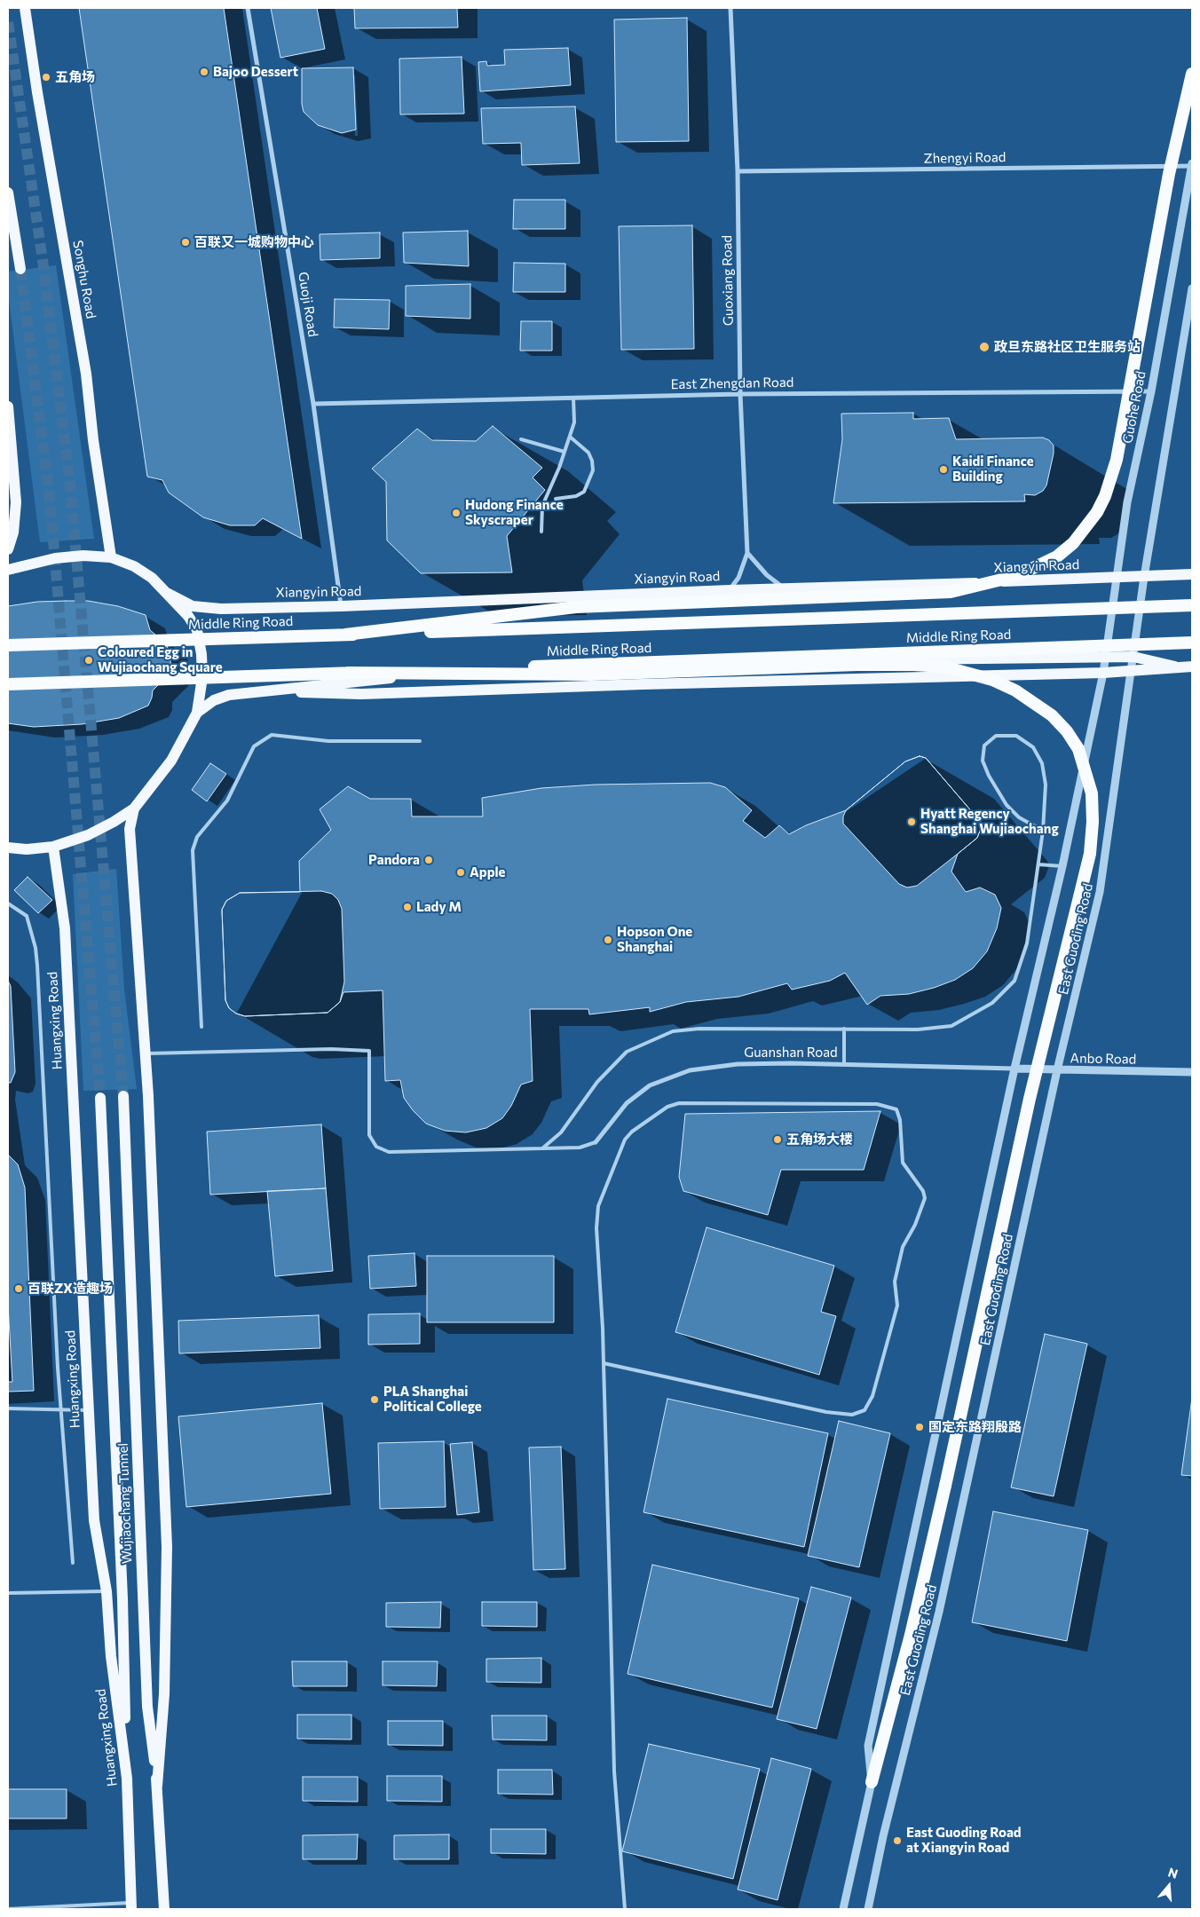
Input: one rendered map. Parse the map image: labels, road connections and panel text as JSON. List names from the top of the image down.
{
  "streets": {
    "highway": ["Middle Ring Road"],
    "main road": [
      "Songhu Road",
      "Xiangyin Road",
      "Huangxing Road",
      "Wujiaochang Tunnel"
    ],
    "street": [
      "Zhengyi Road",
      "Guoxiang Road",
      "Guoji Road",
      "East Zhengdan Road",
      "Guohe Road",
      "East Guoding Road",
      "Guanshan Road",
      "Anbo Road"
    ]
  },
  "crossings": [
    ["Zhengyi Road", "Guoxiang Road"],
    ["Zhengyi Road", "Guohe Road"],
    ["Guoxiang Road", "East Zhengdan Road"],
    ["Guoxiang Road", "Xiangyin Road"],
    ["Guoji Road", "East Zhengdan Road"],
    ["Guoji Road", "Xiangyin Road"],
    ["East Zhengdan Road", "Guohe Road"],
    ["Guohe Road", "Xiangyin Road"],
    ["Guohe Road", "East Guoding Road"],
    ["Xiangyin Road", "East Guoding Road"],
    ["East Guoding Road", "Guanshan Road"],
    ["East Guoding Road", "Anbo Road"],
    ["Huangxing Road", "Wujiaochang Tunnel"],
    ["Guanshan Road", "Anbo Road"]
  ],
  "places": [
    "Bajoo Dessert",
    "五角场",
    "百联又一城购物中心",
    "政旦东路社区卫生服务站",
    "Kaidi Finance Building",
    "Hudong Finance Skyscraper",
    "Coloured Egg in Wujiaochang Square",
    "Hyatt Regency Shanghai Wujiaochang",
    "Pandora",
    "Apple",
    "Lady M",
    "Hopson One Shanghai",
    "五角场大楼",
    "百联ZX造趣场",
    "PLA Shanghai Political College",
    "国定东路翔殷路",
    "East Guoding Road at Xiangyin Road"
  ],
  "north": "top"
}
